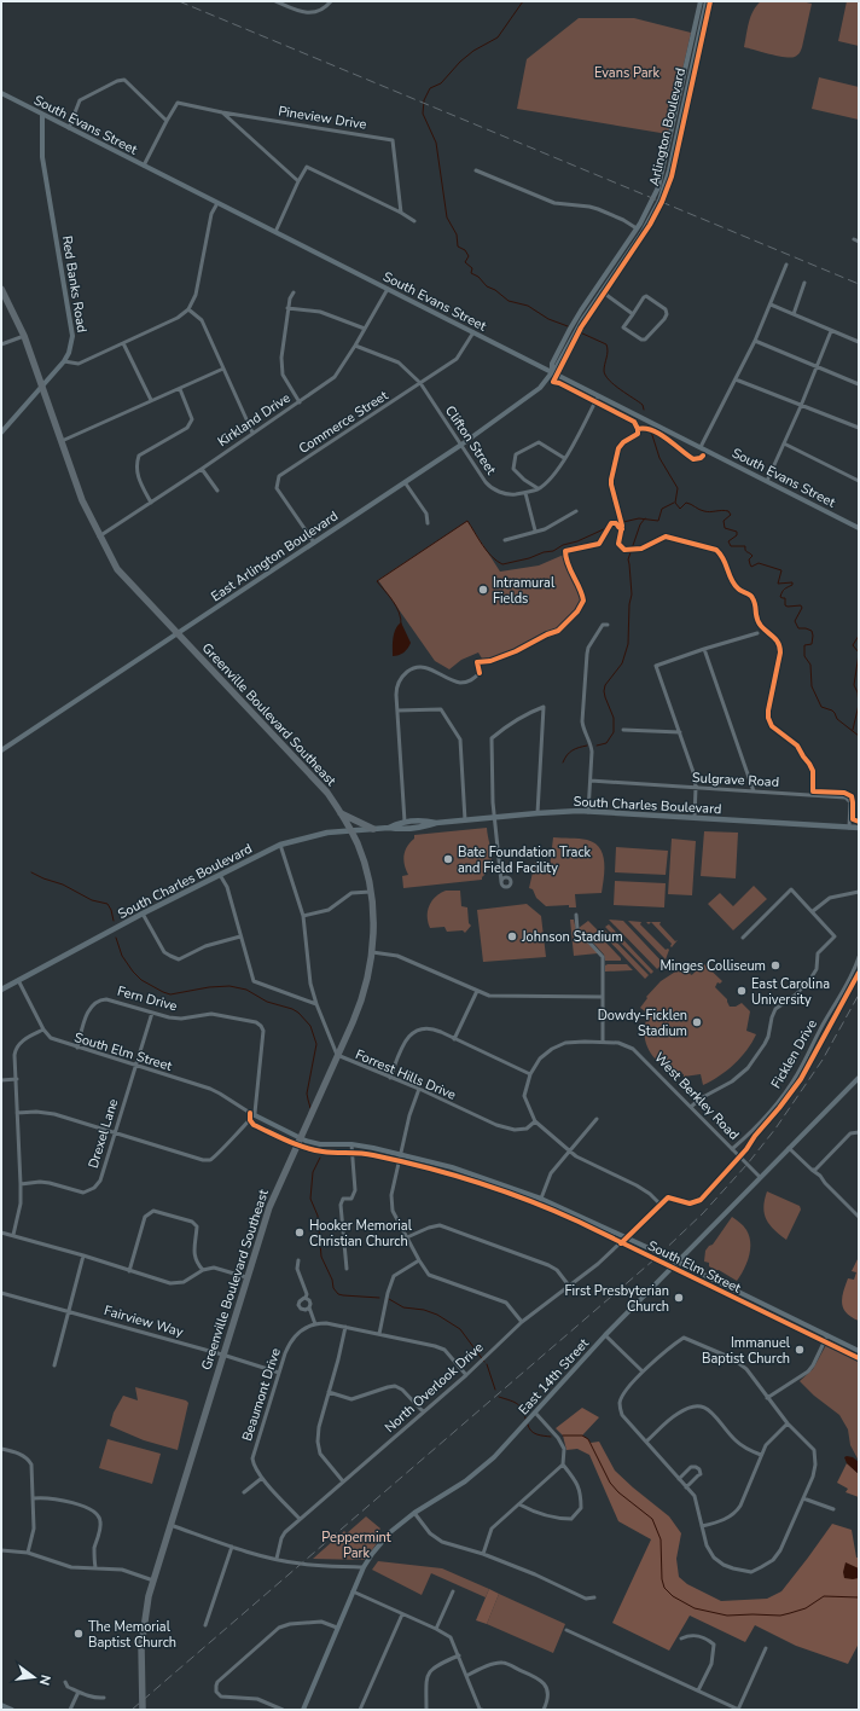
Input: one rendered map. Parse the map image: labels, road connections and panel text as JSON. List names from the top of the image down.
{
  "streets": {
    "highway": ["Greenville Boulevard Southeast"],
    "main road": [
      "South Evans Street",
      "Arlington Boulevard",
      "Red Banks Road",
      "East Arlington Boulevard",
      "South Charles Boulevard",
      "South Elm Street",
      "East 14th Street"
    ],
    "street": [
      "Pineview Drive",
      "Kirkland Drive",
      "Commerce Street",
      "Clifton Street",
      "Sulgrave Road",
      "Fern Drive",
      "Ficklen Drive",
      "Forrest Hills Drive",
      "West Berkley Road",
      "Drexel Lane",
      "Fairview Way",
      "North Overlook Drive",
      "Beaumont Drive"
    ]
  },
  "crossings": [
    ["South Evans Street", "Arlington Boulevard"],
    ["South Evans Street", "Red Banks Road"],
    ["South Evans Street", "Kirkland Drive"],
    ["South Evans Street", "Commerce Street"],
    ["South Evans Street", "Clifton Street"],
    ["South Evans Street", "East Arlington Boulevard"],
    ["Arlington Boulevard", "East Arlington Boulevard"],
    ["Red Banks Road", "Greenville Boulevard Southeast"],
    ["Kirkland Drive", "Clifton Street"],
    ["Kirkland Drive", "Greenville Boulevard Southeast"],
    ["Commerce Street", "Clifton Street"],
    ["Commerce Street", "East Arlington Boulevard"],
    ["Clifton Street", "East Arlington Boulevard"],
    ["East Arlington Boulevard", "Greenville Boulevard Southeast"],
    ["Greenville Boulevard Southeast", "South Charles Boulevard"],
    ["Greenville Boulevard Southeast", "South Elm Street"],
    ["Greenville Boulevard Southeast", "Forrest Hills Drive"],
    ["Greenville Boulevard Southeast", "Fairview Way"],
    ["Sulgrave Road", "South Charles Boulevard"],
    ["South Charles Boulevard", "South Elm Street"],
    ["South Charles Boulevard", "Forrest Hills Drive"],
    ["Fern Drive", "South Elm Street"],
    ["Fern Drive", "Drexel Lane"],
    ["South Elm Street", "Drexel Lane"],
    ["South Elm Street", "East 14th Street"],
    ["South Elm Street", "North Overlook Drive"],
    ["Ficklen Drive", "West Berkley Road"],
    ["Forrest Hills Drive", "West Berkley Road"],
    ["West Berkley Road", "East 14th Street"],
    ["Fairview Way", "Beaumont Drive"],
    ["North Overlook Drive", "Beaumont Drive"]
  ],
  "parks": ["Evans Park", "Peppermint Park"],
  "places": [
    "Intramural Fields",
    "Bate Foundation Track and Field Facility",
    "Johnson Stadium",
    "Minges Colliseum",
    "East Carolina University",
    "Dowdy-Ficklen Stadium",
    "Hooker Memorial Christian Church",
    "First Presbyterian Church",
    "Immanuel Baptist Church",
    "The Memorial Baptist Church"
  ],
  "north": "right"
}
